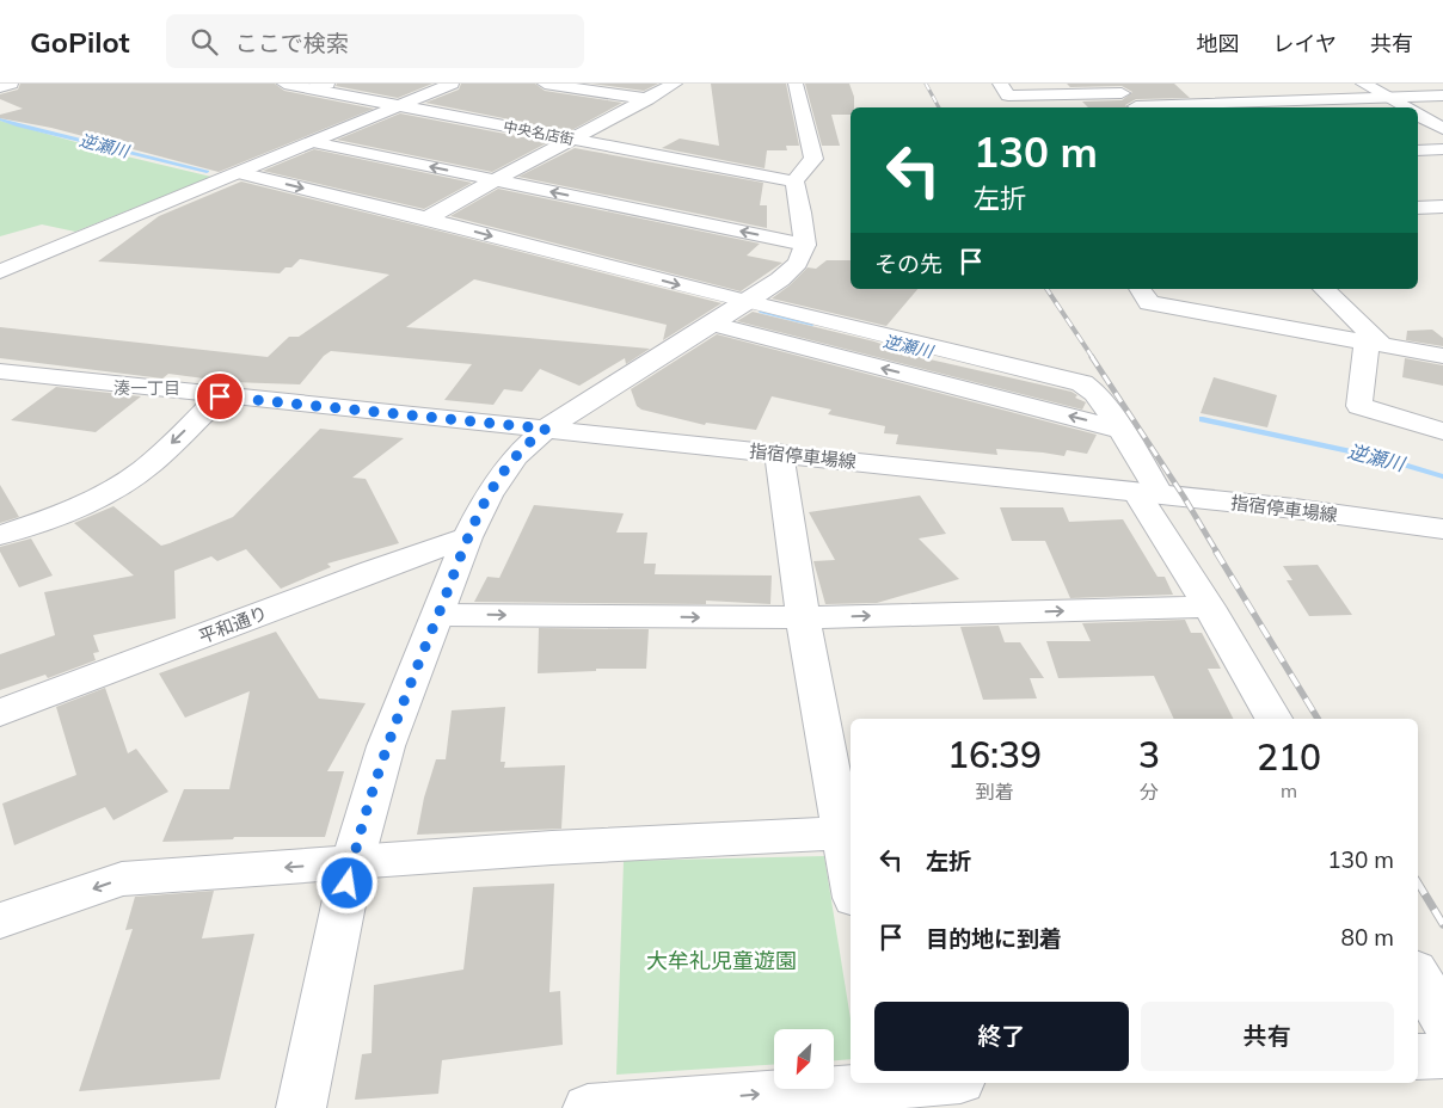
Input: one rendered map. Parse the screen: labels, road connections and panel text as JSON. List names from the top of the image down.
{
  "streets": {
    "street": ["中央名店街", "指宿停車場線", "平和通り"]
  },
  "districts": ["湊一丁目"],
  "water": ["逆瀬川"],
  "parks": ["大牟礼児童遊園"],
  "north": "bottom left",
  "page": {
    "header": "GoPilot",
    "search": "ここで検索",
    "nav": ["地図", "レイヤ", "共有"],
    "turn": ["130 m", "左折"],
    "then": "その先",
    "eta": [
      "16:39",
      "到着",
      "3",
      "分",
      "210",
      "m"
    ],
    "list": [
      {
        "name": "左折",
        "value": "130 m"
      },
      {
        "name": "目的地に到着",
        "value": "80 m"
      }
    ],
    "buttons": ["終了", "共有"]
  }
}
